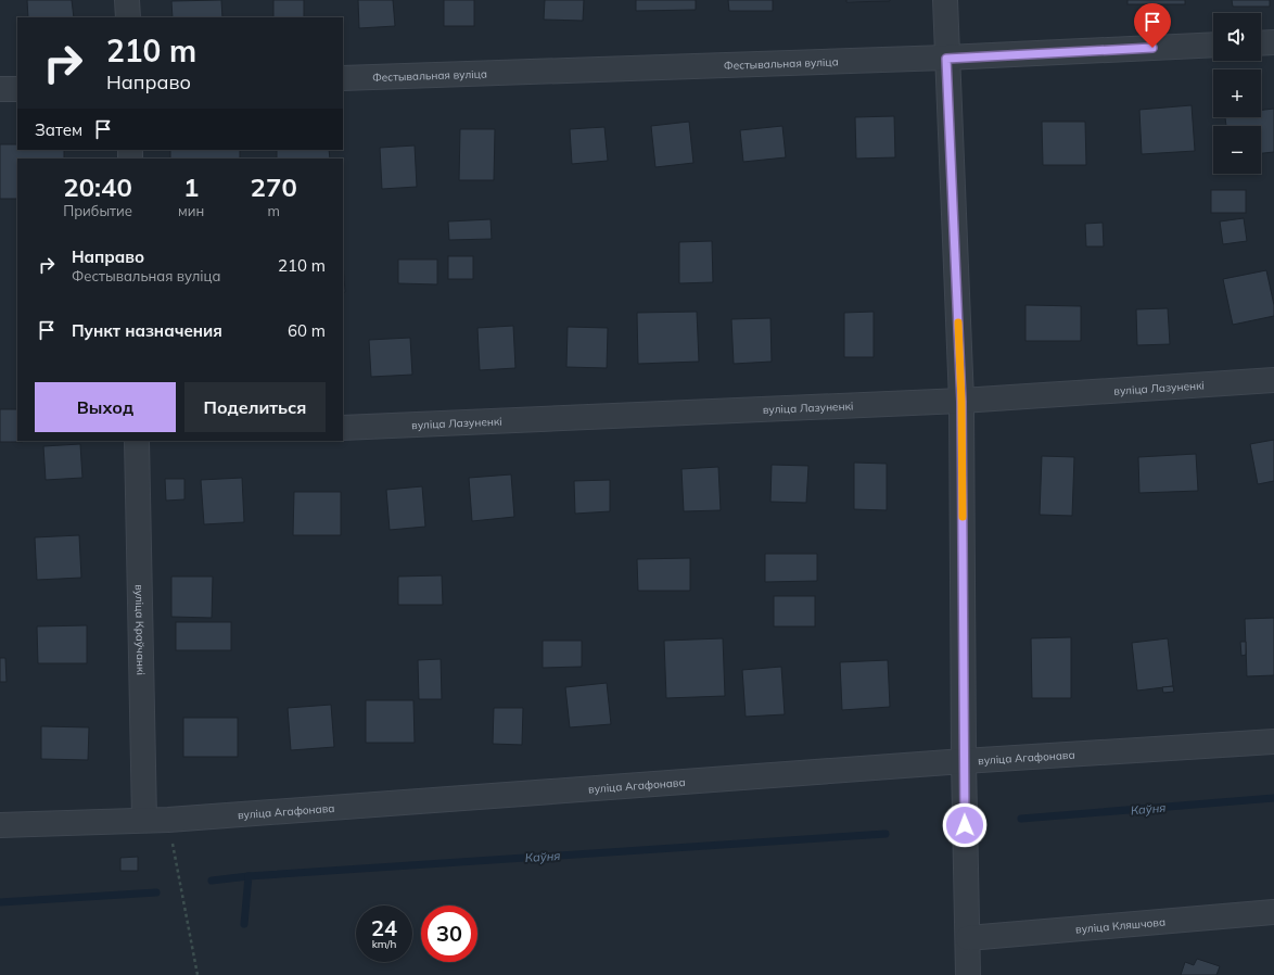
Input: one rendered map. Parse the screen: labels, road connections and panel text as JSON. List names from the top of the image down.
{
  "streets": {
    "street": [
      "Фестывальная вуліца",
      "вуліца Лазуненкі",
      "вуліца Краўчанкі",
      "вуліца Агафонава",
      "вуліца Кляшчова"
    ]
  },
  "crossings": [
    ["вуліца Краўчанкі", "вуліца Агафонава"]
  ],
  "water": ["Каўня"],
  "page": {
    "map_buttons": ["+", "−"],
    "turn": ["210 m", "Направо"],
    "then": "Затем",
    "eta": [
      "20:40",
      "Прибытие",
      "1",
      "мин",
      "270",
      "m"
    ],
    "list": [
      {
        "name": "Направо",
        "note": "Фестывальная вуліца",
        "value": "210 m"
      },
      {
        "name": "Пункт назначения",
        "value": "60 m"
      }
    ],
    "buttons": ["Выход", "Поделиться"],
    "speed": "24 km/h",
    "limit": "30"
  }
}
